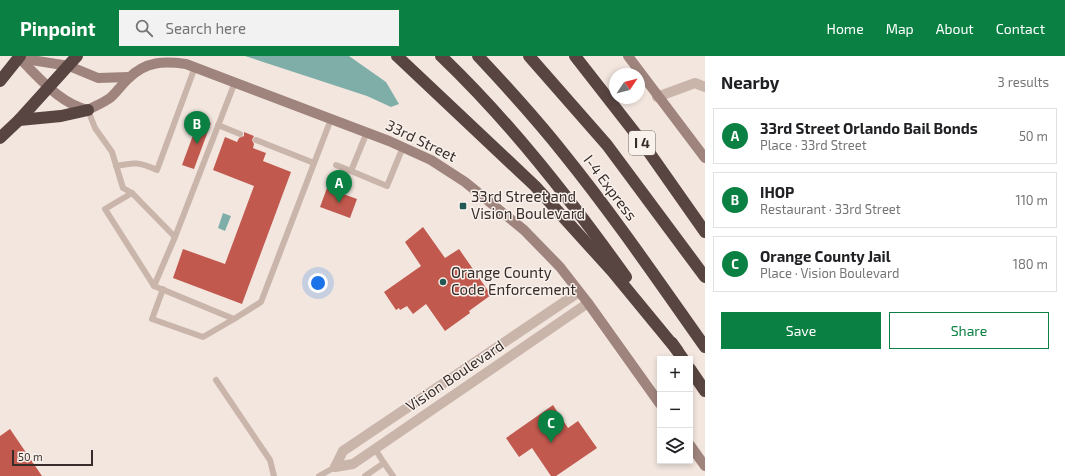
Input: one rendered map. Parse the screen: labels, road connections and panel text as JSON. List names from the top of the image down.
{
  "streets": {
    "highway": ["I 4", "I-4 Express"],
    "street": ["33rd Street", "Vision Boulevard"]
  },
  "crossings": [
    ["33rd Street", "Vision Boulevard"]
  ],
  "places": {
    "transit": ["33rd Street and Vision Boulevard"],
    "other": ["Orange County Code Enforcement"]
  },
  "scale_bar": "50 m",
  "north": "top right",
  "page": {
    "header": "Pinpoint",
    "search": "Search here",
    "nav": [
      "Home",
      "Map",
      "About",
      "Contact"
    ],
    "heading": ["Nearby", "3 results"],
    "list": [
      {
        "mark": "A",
        "name": "33rd Street Orlando Bail Bonds",
        "note": "Place · 33rd Street",
        "value": "50 m"
      },
      {
        "mark": "B",
        "name": "IHOP",
        "note": "Restaurant · 33rd Street",
        "value": "110 m"
      },
      {
        "mark": "C",
        "name": "Orange County Jail",
        "note": "Place · Vision Boulevard",
        "value": "180 m"
      }
    ],
    "pins": ["B", "A", "C"],
    "buttons": ["Save", "Share"],
    "map_buttons": ["+", "−"],
    "scale": "50 m"
  }
}
